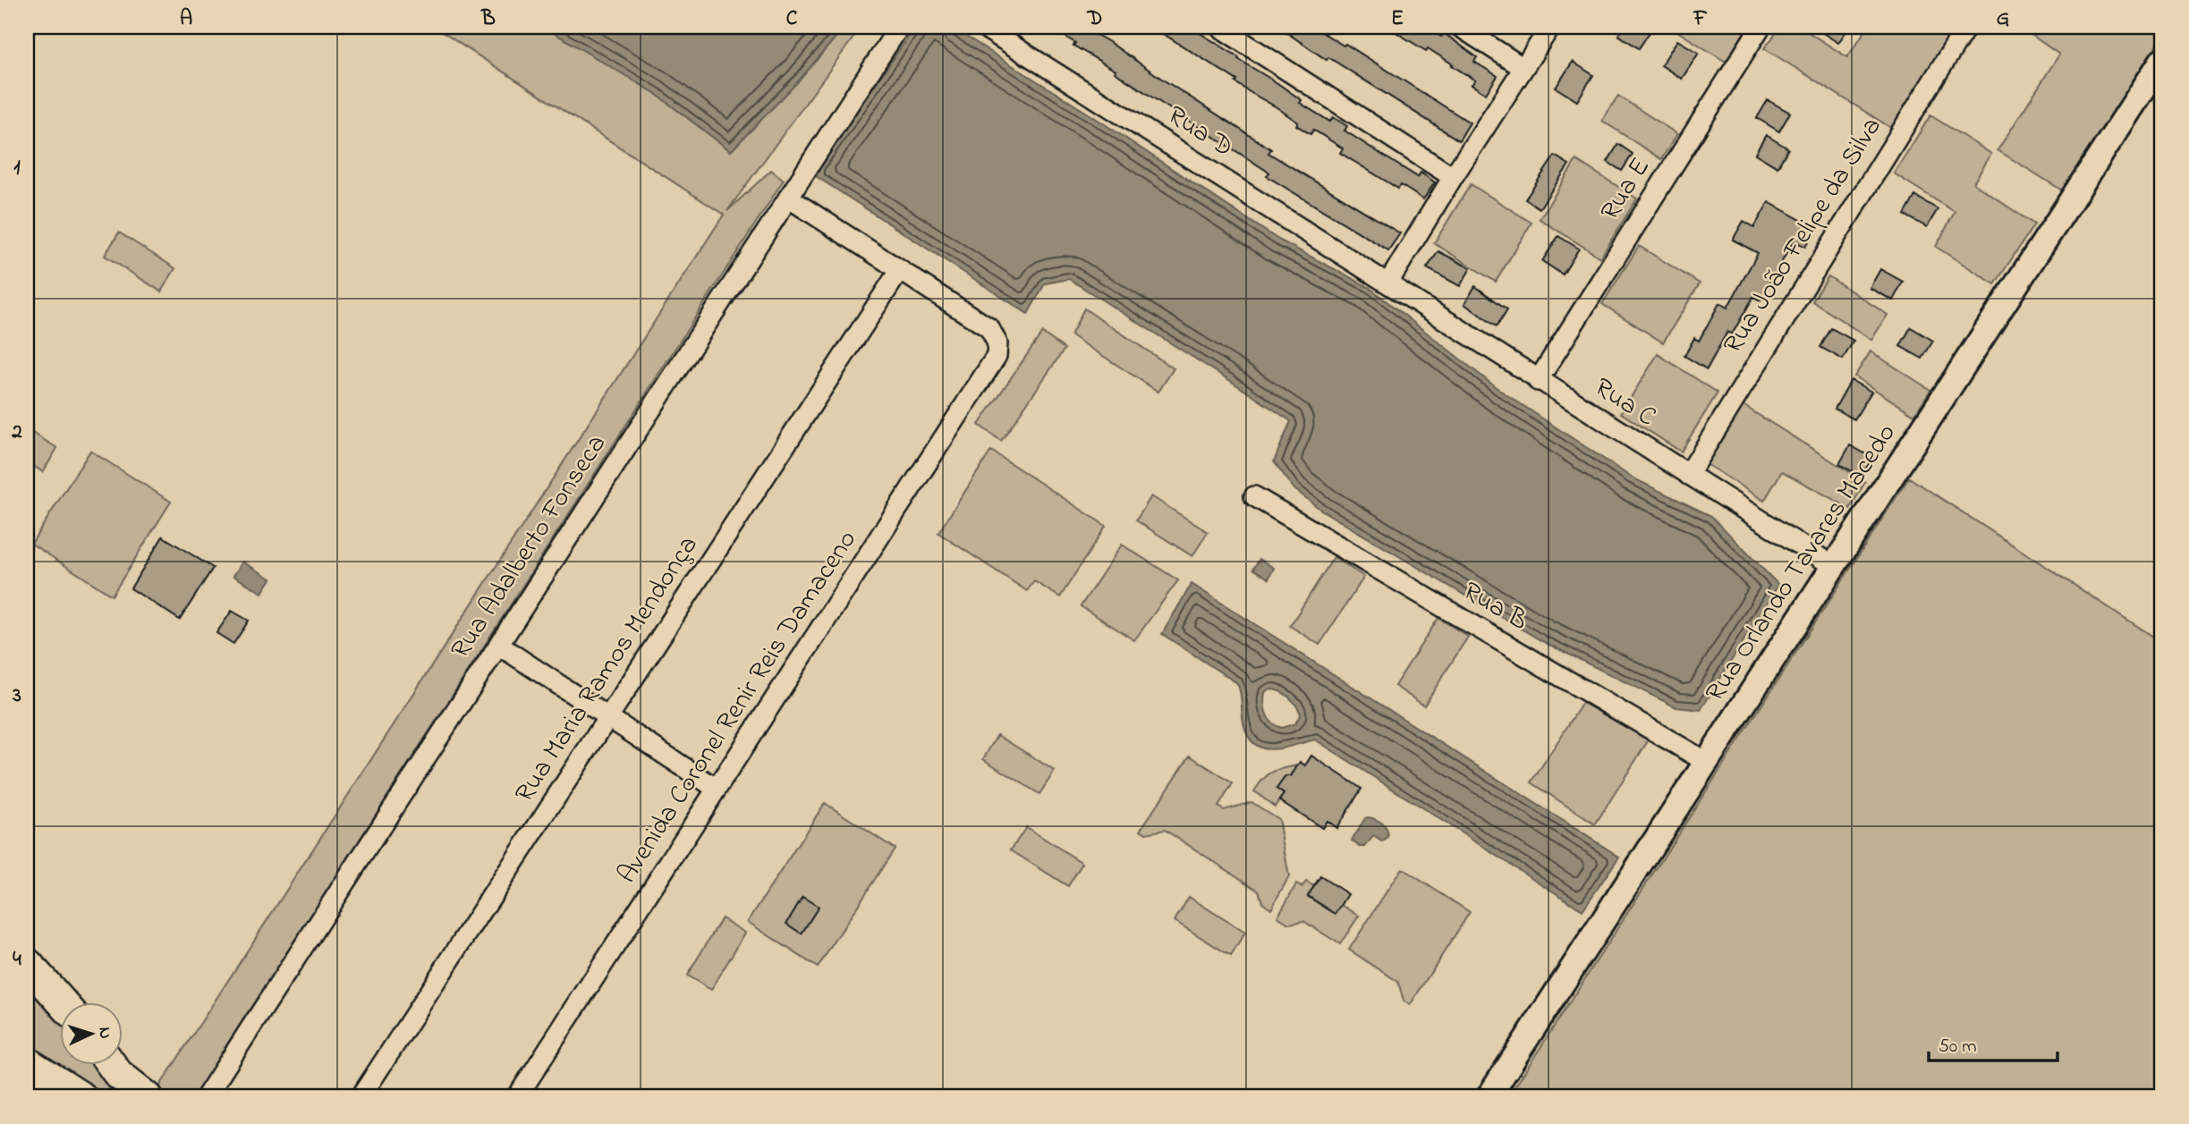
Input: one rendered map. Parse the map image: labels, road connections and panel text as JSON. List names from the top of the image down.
{
  "streets": {
    "street": [
      "Rua D",
      "Rua E",
      "Rua João Felipe da Silva",
      "Rua C",
      "Rua Adalberto Fonseca",
      "Rua Orlando Tavares Macedo",
      "Rua B",
      "Rua Maria Ramos Mendonça",
      "Avenida Coronel Renir Reis Damaceno"
    ]
  },
  "crossings": [
    ["Rua D", "Rua C"],
    ["Rua E", "Rua C"],
    ["Rua João Felipe da Silva", "Rua C"],
    ["Rua C", "Rua Orlando Tavares Macedo"],
    ["Rua Orlando Tavares Macedo", "Rua B"],
    ["Rua Maria Ramos Mendonça", "Avenida Coronel Renir Reis Damaceno"]
  ],
  "scale_bar": "50 m",
  "north": "right",
  "grid": {
    "columns": [
      "A",
      "B",
      "C",
      "D",
      "E",
      "F",
      "G"
    ],
    "rows": [
      "1",
      "2",
      "3",
      "4"
    ]
  }
}
